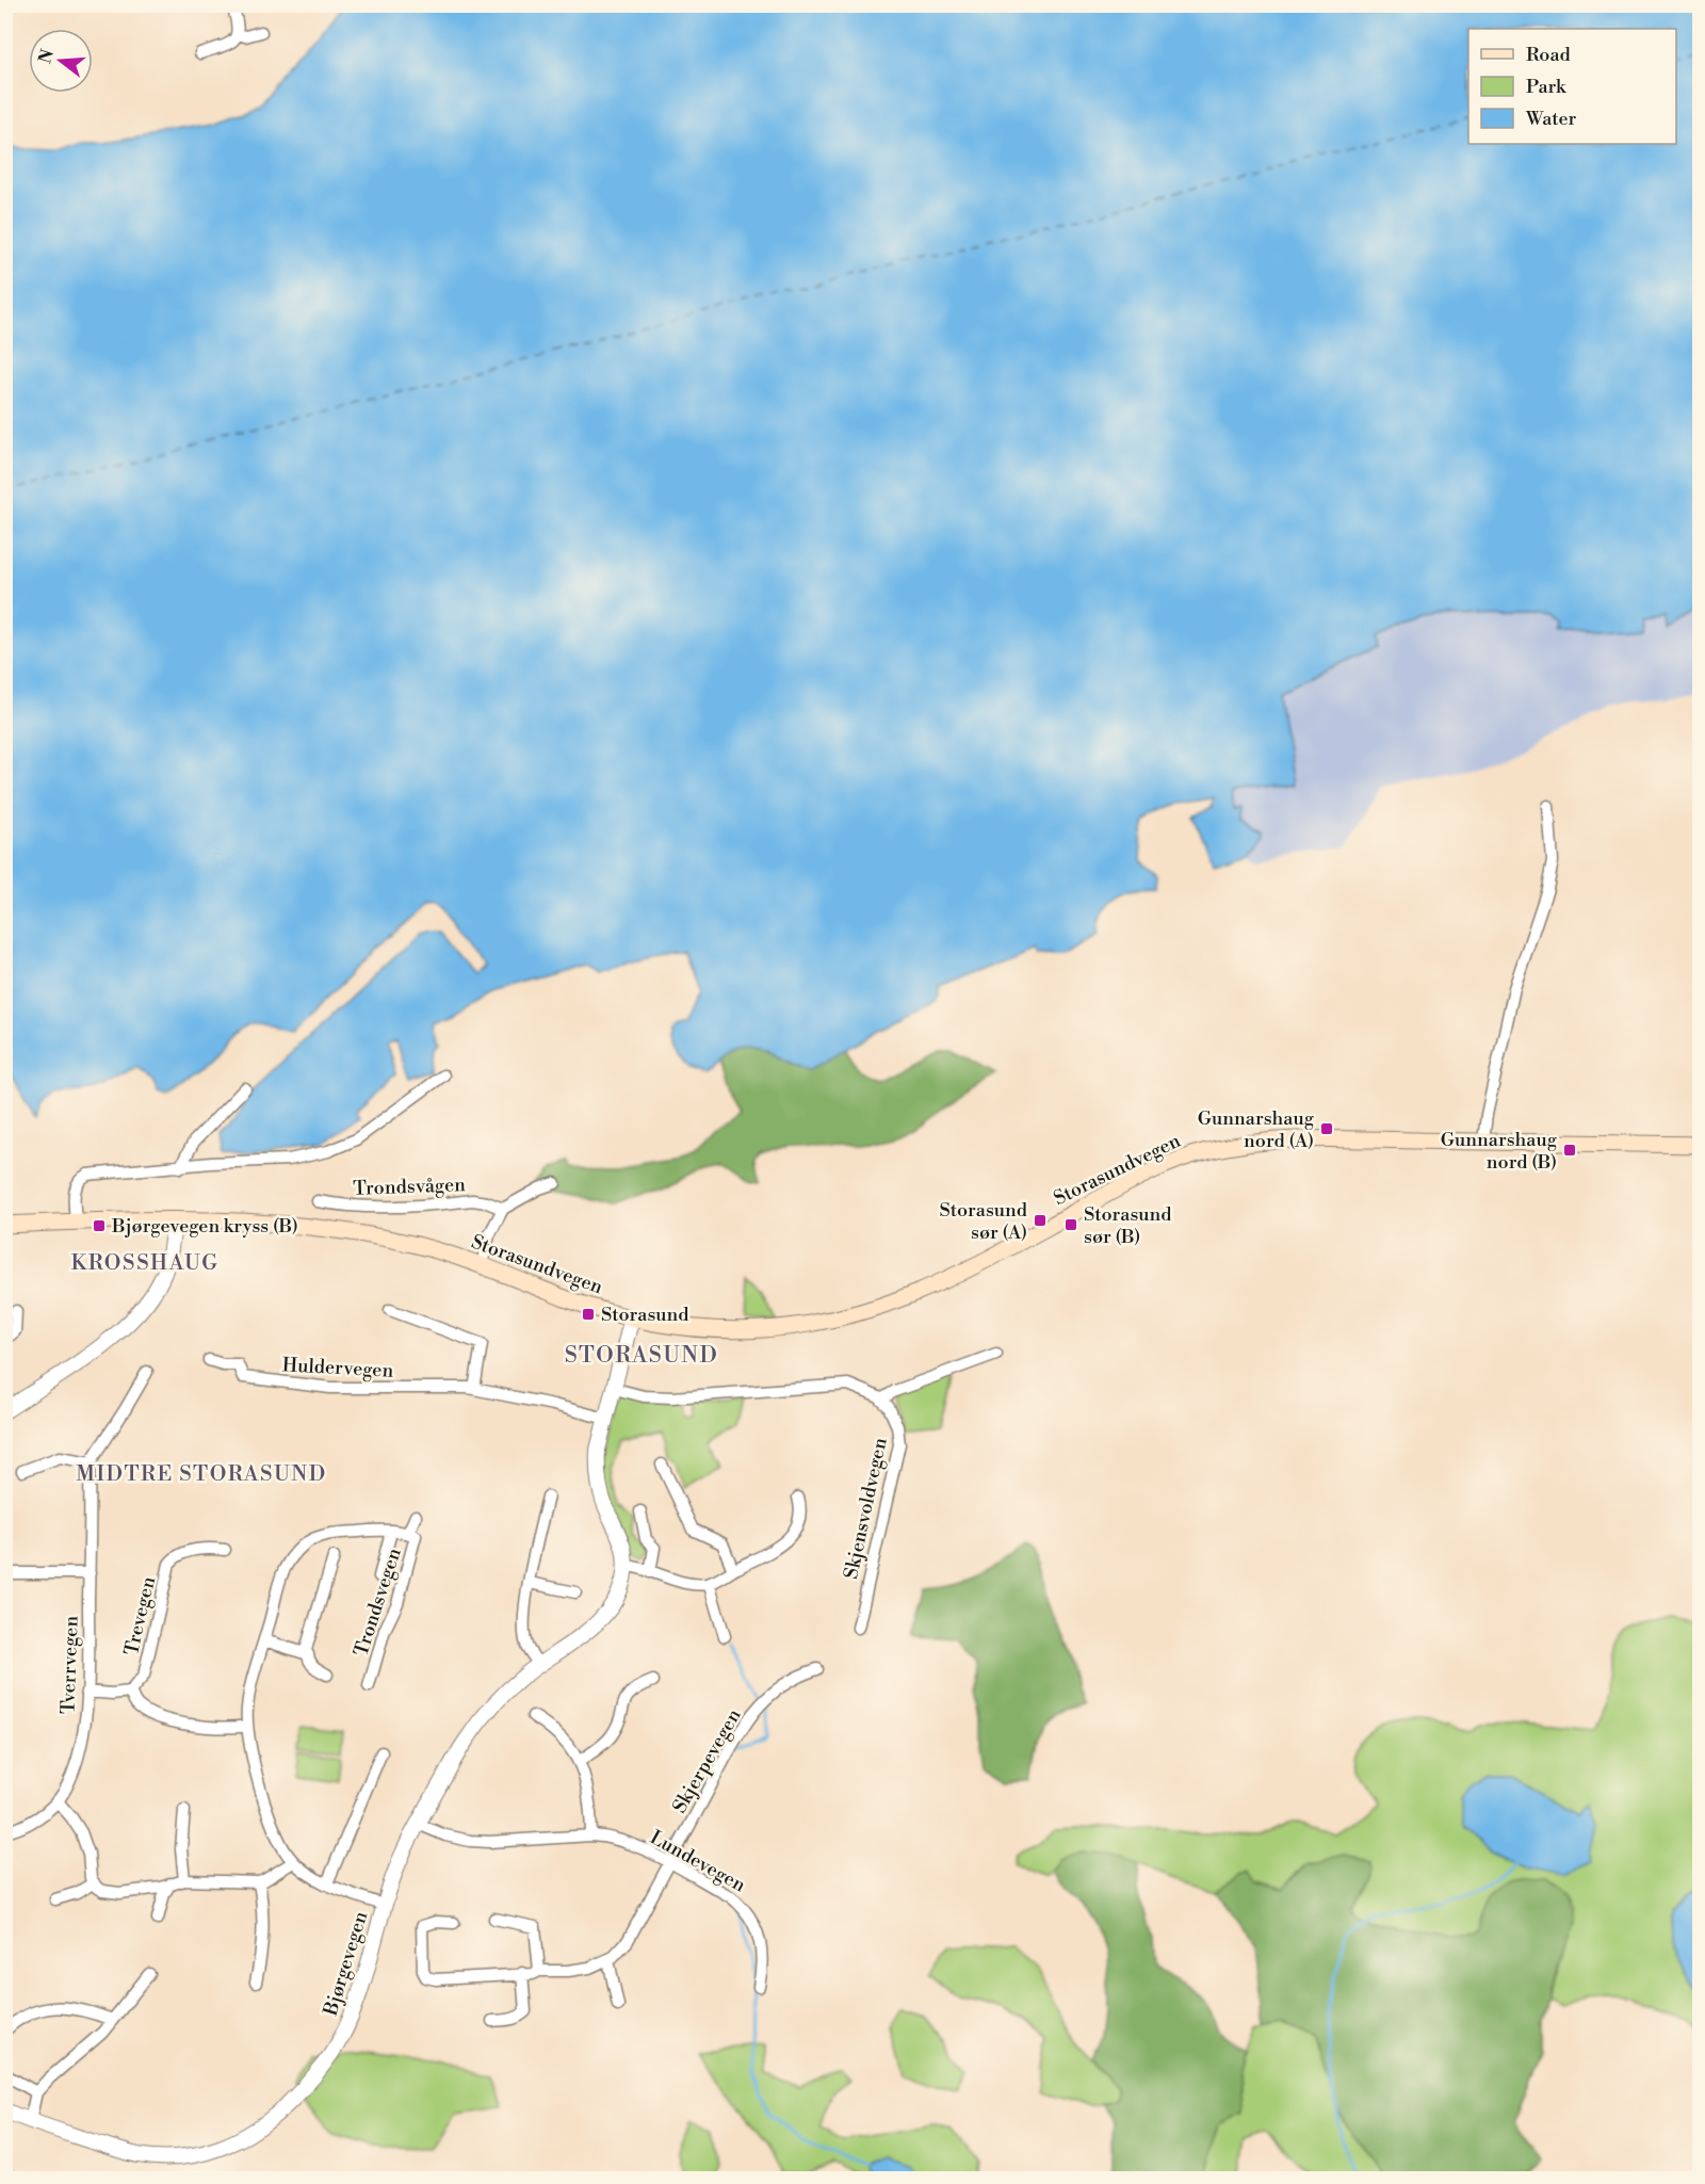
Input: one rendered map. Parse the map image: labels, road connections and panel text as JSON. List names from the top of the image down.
{
  "streets": {
    "main road": ["Storasundvegen"],
    "street": [
      "Trondsvågen",
      "Huldervegen",
      "Skjensvoldvegen",
      "Trondsvegen",
      "Trevegen",
      "Tverrvegen",
      "Skjerpevegen",
      "Lundevegen",
      "Bjørgevegen"
    ]
  },
  "crossings": [
    ["Storasundvegen", "Bjørgevegen"],
    ["Huldervegen", "Bjørgevegen"],
    ["Trondsvegen", "Bjørgevegen"],
    ["Skjerpevegen", "Lundevegen"],
    ["Lundevegen", "Bjørgevegen"]
  ],
  "districts": ["KROSSHAUG", "STORASUND", "MIDTRE STORASUND"],
  "places": {
    "transit": [
      "Gunnarshaug nord (A)",
      "Gunnarshaug nord (B)",
      "Storasund sør (A)",
      "Storasund sør (B)",
      "Bjørgevegen kryss (B)",
      "Storasund"
    ]
  },
  "legend": ["Road", "Park", "Water"],
  "north": "left"
}
